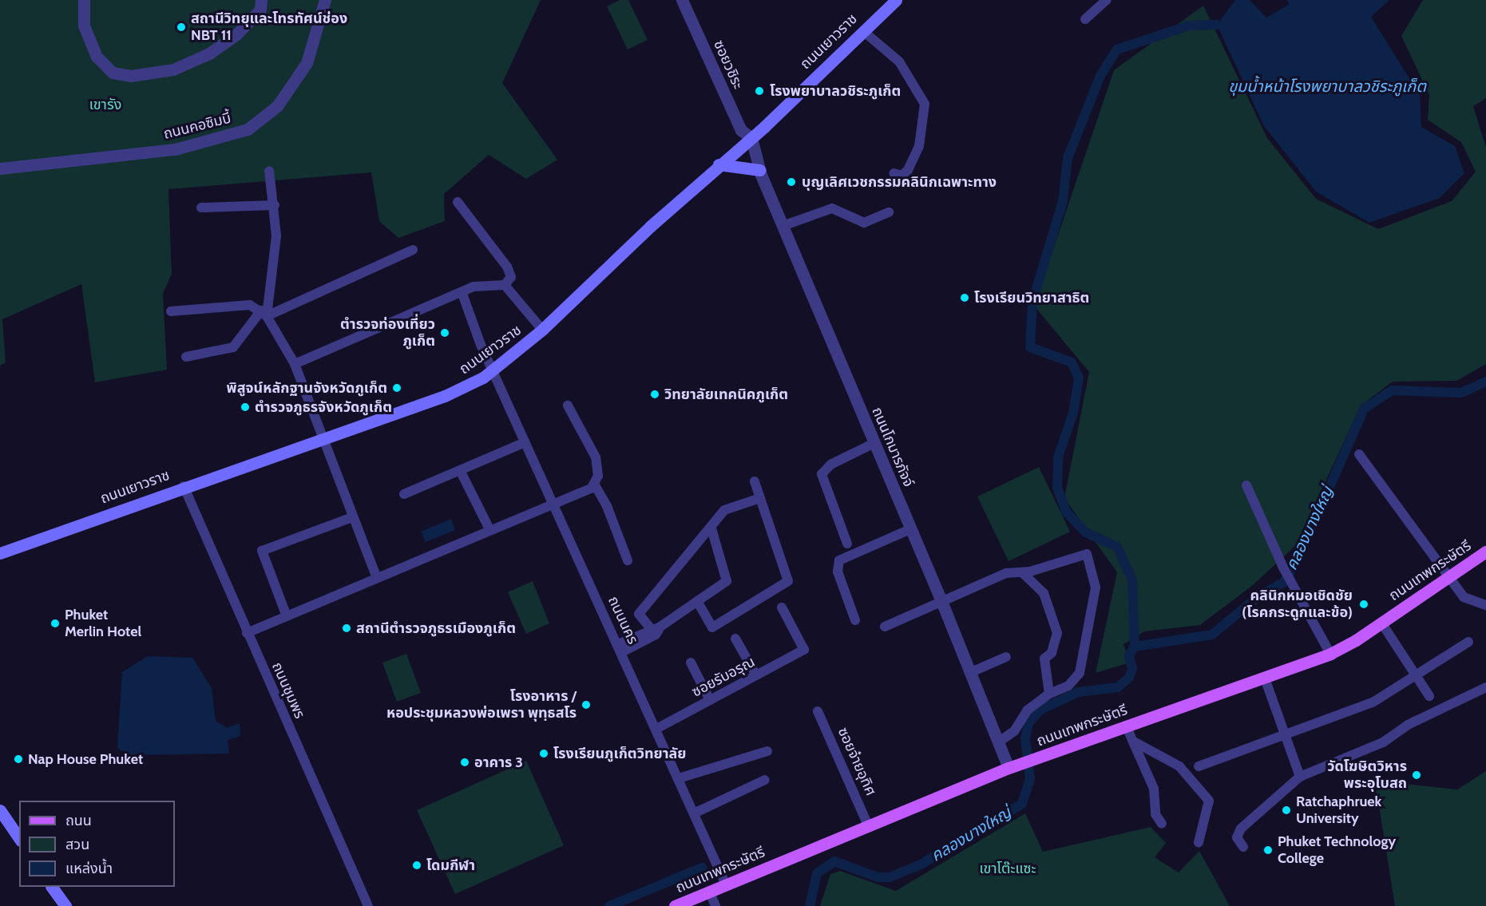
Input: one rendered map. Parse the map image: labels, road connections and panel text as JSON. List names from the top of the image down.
{
  "streets": {
    "main road": ["ถนนเยาวราช", "ถนนเทพกระษัตรี"],
    "street": [
      "ซอยวชิระ",
      "ถนนคอซิมบี้",
      "ถนนโกมารภัจจ์",
      "ถนนนคร",
      "ซอยรับอรุณ",
      "ถนนชุมพร",
      "ซอยจ๋ายอุทิศ"
    ]
  },
  "crossings": [
    ["ถนนเยาวราช", "ซอยวชิระ"],
    ["ถนนเยาวราช", "ถนนโกมารภัจจ์"],
    ["ถนนเยาวราช", "ถนนนคร"],
    ["ถนนเยาวราช", "ถนนชุมพร"],
    ["ซอยวชิระ", "ถนนโกมารภัจจ์"],
    ["ถนนโกมารภัจจ์", "ถนนเทพกระษัตรี"],
    ["ถนนเทพกระษัตรี", "ถนนนคร"],
    ["ถนนเทพกระษัตรี", "ซอยจ๋ายอุทิศ"],
    ["ถนนนคร", "ซอยรับอรุณ"]
  ],
  "water": ["ขุมน้ำหน้าโรงพยาบาลวชิระภูเก็ต", "คลองบางใหญ่"],
  "parks": ["เขารัง", "เขาโต๊ะแซะ"],
  "places": [
    "สถานีวิทยุและโทรทัศน์ช่อง NBT 11",
    "โรงพยาบาลวชิระภูเก็ต",
    "บุญเลิศเวชกรรมคลินิกเฉพาะทาง",
    "โรงเรียนวิทยาสาธิต",
    "ตำรวจท่องเที่ยว ภูเก็ต",
    "พิสูจน์หลักฐานจังหวัดภูเก็ต",
    "วิทยาลัยเทคนิคภูเก็ต",
    "ตำรวจภูธรจังหวัดภูเก็ต",
    "คลินิกหมอเชิดชัย (โรคกระดูกและข้อ)",
    "Phuket Merlin Hotel",
    "สถานีตำรวจภูธรเมืองภูเก็ต",
    "โรงอาหาร / หอประชุมหลวงพ่อเพรา พุทฺธสโร",
    "โรงเรียนภูเก็ตวิทยาลัย",
    "Nap House Phuket",
    "อาคาร 3",
    "วัดโฆษิตวิหาร พระอุโบสถ",
    "Ratchaphruek University",
    "Phuket Technology College",
    "โดมกีฬา"
  ],
  "legend": ["ถนน", "สวน", "แหล่งน้ำ"]
}
